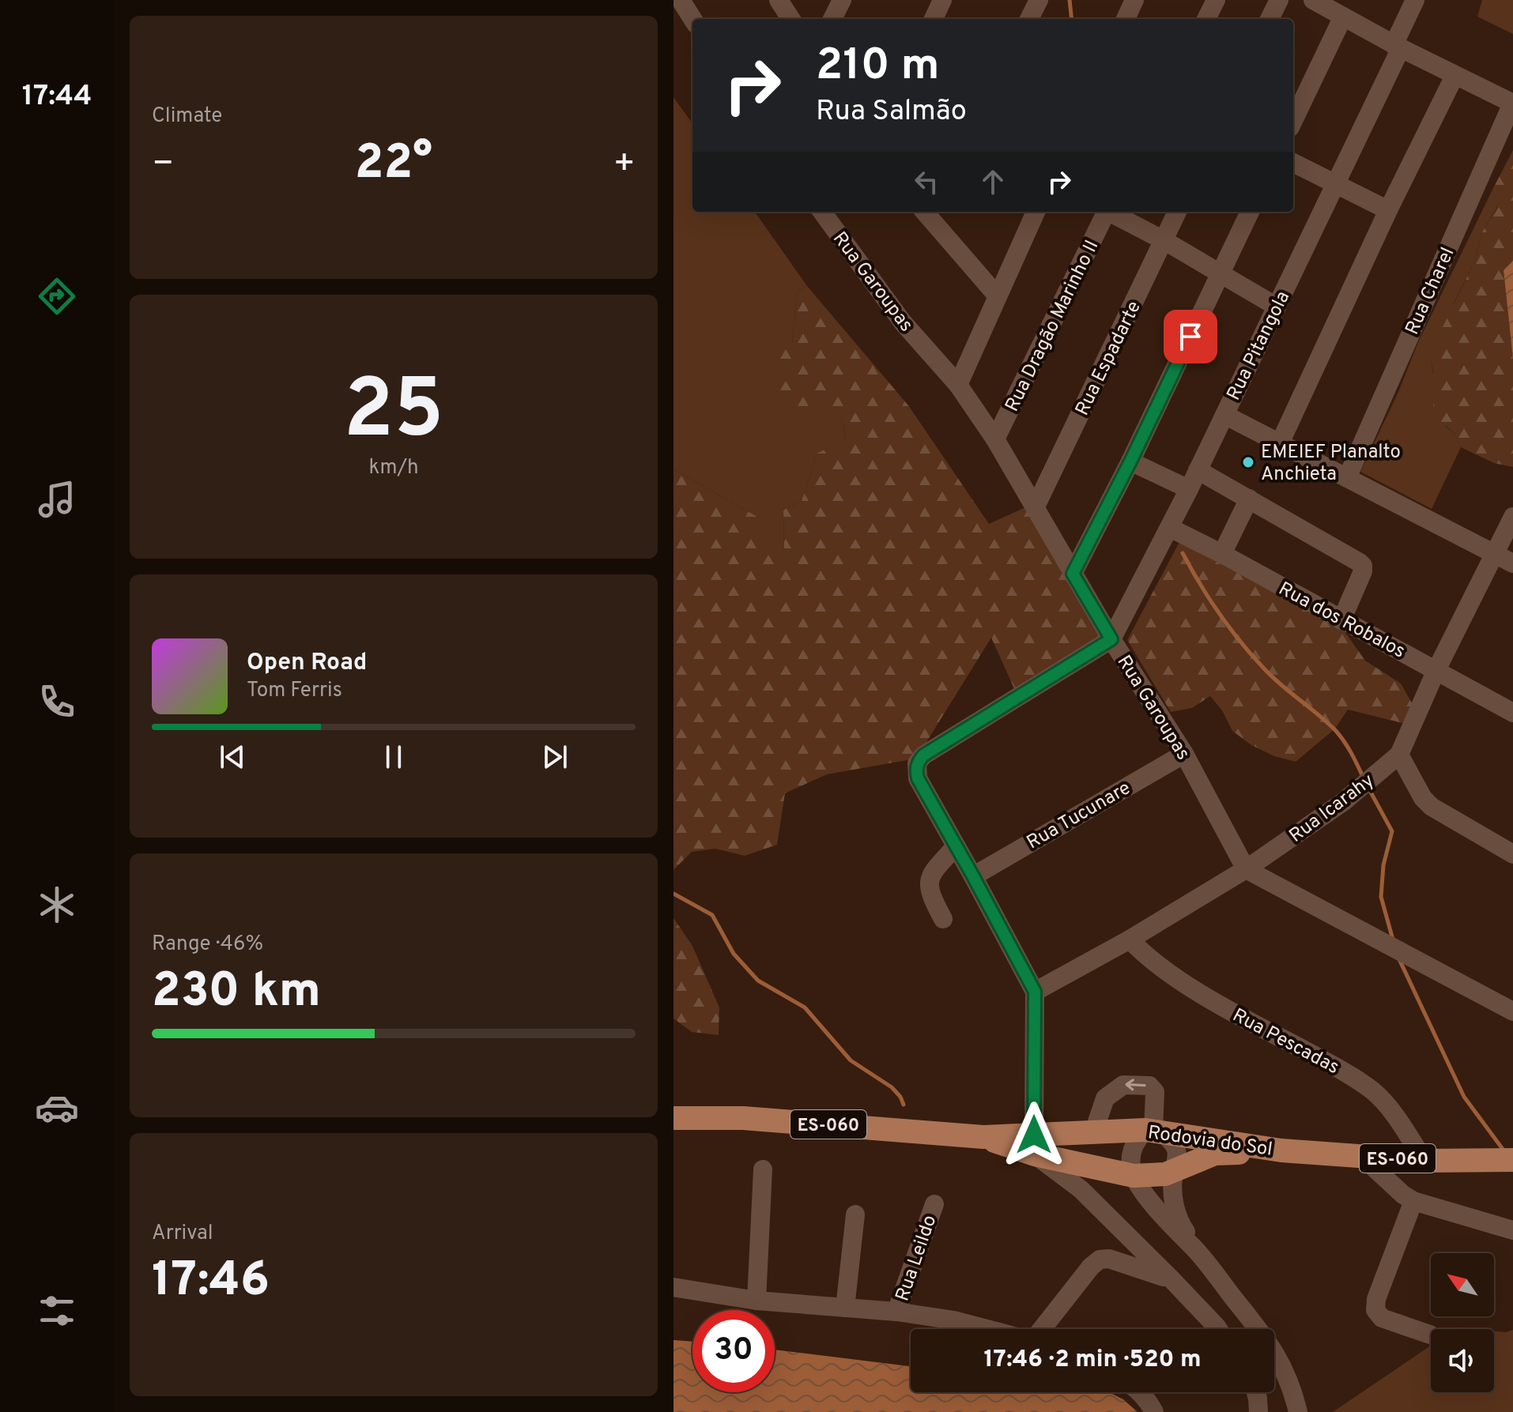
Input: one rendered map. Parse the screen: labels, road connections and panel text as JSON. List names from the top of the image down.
{
  "streets": {
    "main road": ["ES-060", "Rodovia do Sol"],
    "street": [
      "Rua Garoupas",
      "Rua Charel",
      "Rua Dragão Marinho II",
      "Rua Pitangola",
      "Rua Espadarte",
      "Rua dos Robalos",
      "Rua Icarahy",
      "Rua Tucunare",
      "Rua Pescadas",
      "Rua Leildo"
    ]
  },
  "crossings": [
    ["Rua Garoupas", "Rua Dragão Marinho II"],
    ["Rua Garoupas", "Rua Pitangola"],
    ["Rua Garoupas", "Rua Espadarte"],
    ["Rua Garoupas", "Rua Icarahy"],
    ["Rua Garoupas", "Rua Tucunare"],
    ["Rua Pitangola", "Rua dos Robalos"],
    ["Rua dos Robalos", "Rua Icarahy"],
    ["Rua Icarahy", "Rua Pescadas"],
    ["Rua Pescadas", "ES-060"],
    ["ES-060", "Rodovia do Sol"]
  ],
  "places": ["EMEIEF Planalto Anchieta"],
  "north": "top left",
  "page": {
    "tabs": "17:44",
    "tile": [
      "Climate",
      ["25", "km/h"],
      ["Range · 46%", "230 km"],
      ["Arrival", "17:46"]
    ],
    "turn": ["210 m", "Rua Salmão"],
    "heat": ["−", "22°", "+"],
    "song": ["Open Road", "Tom Ferris"],
    "limit": "30",
    "trip": "17:46 · 2 min · 520 m"
  }
}
